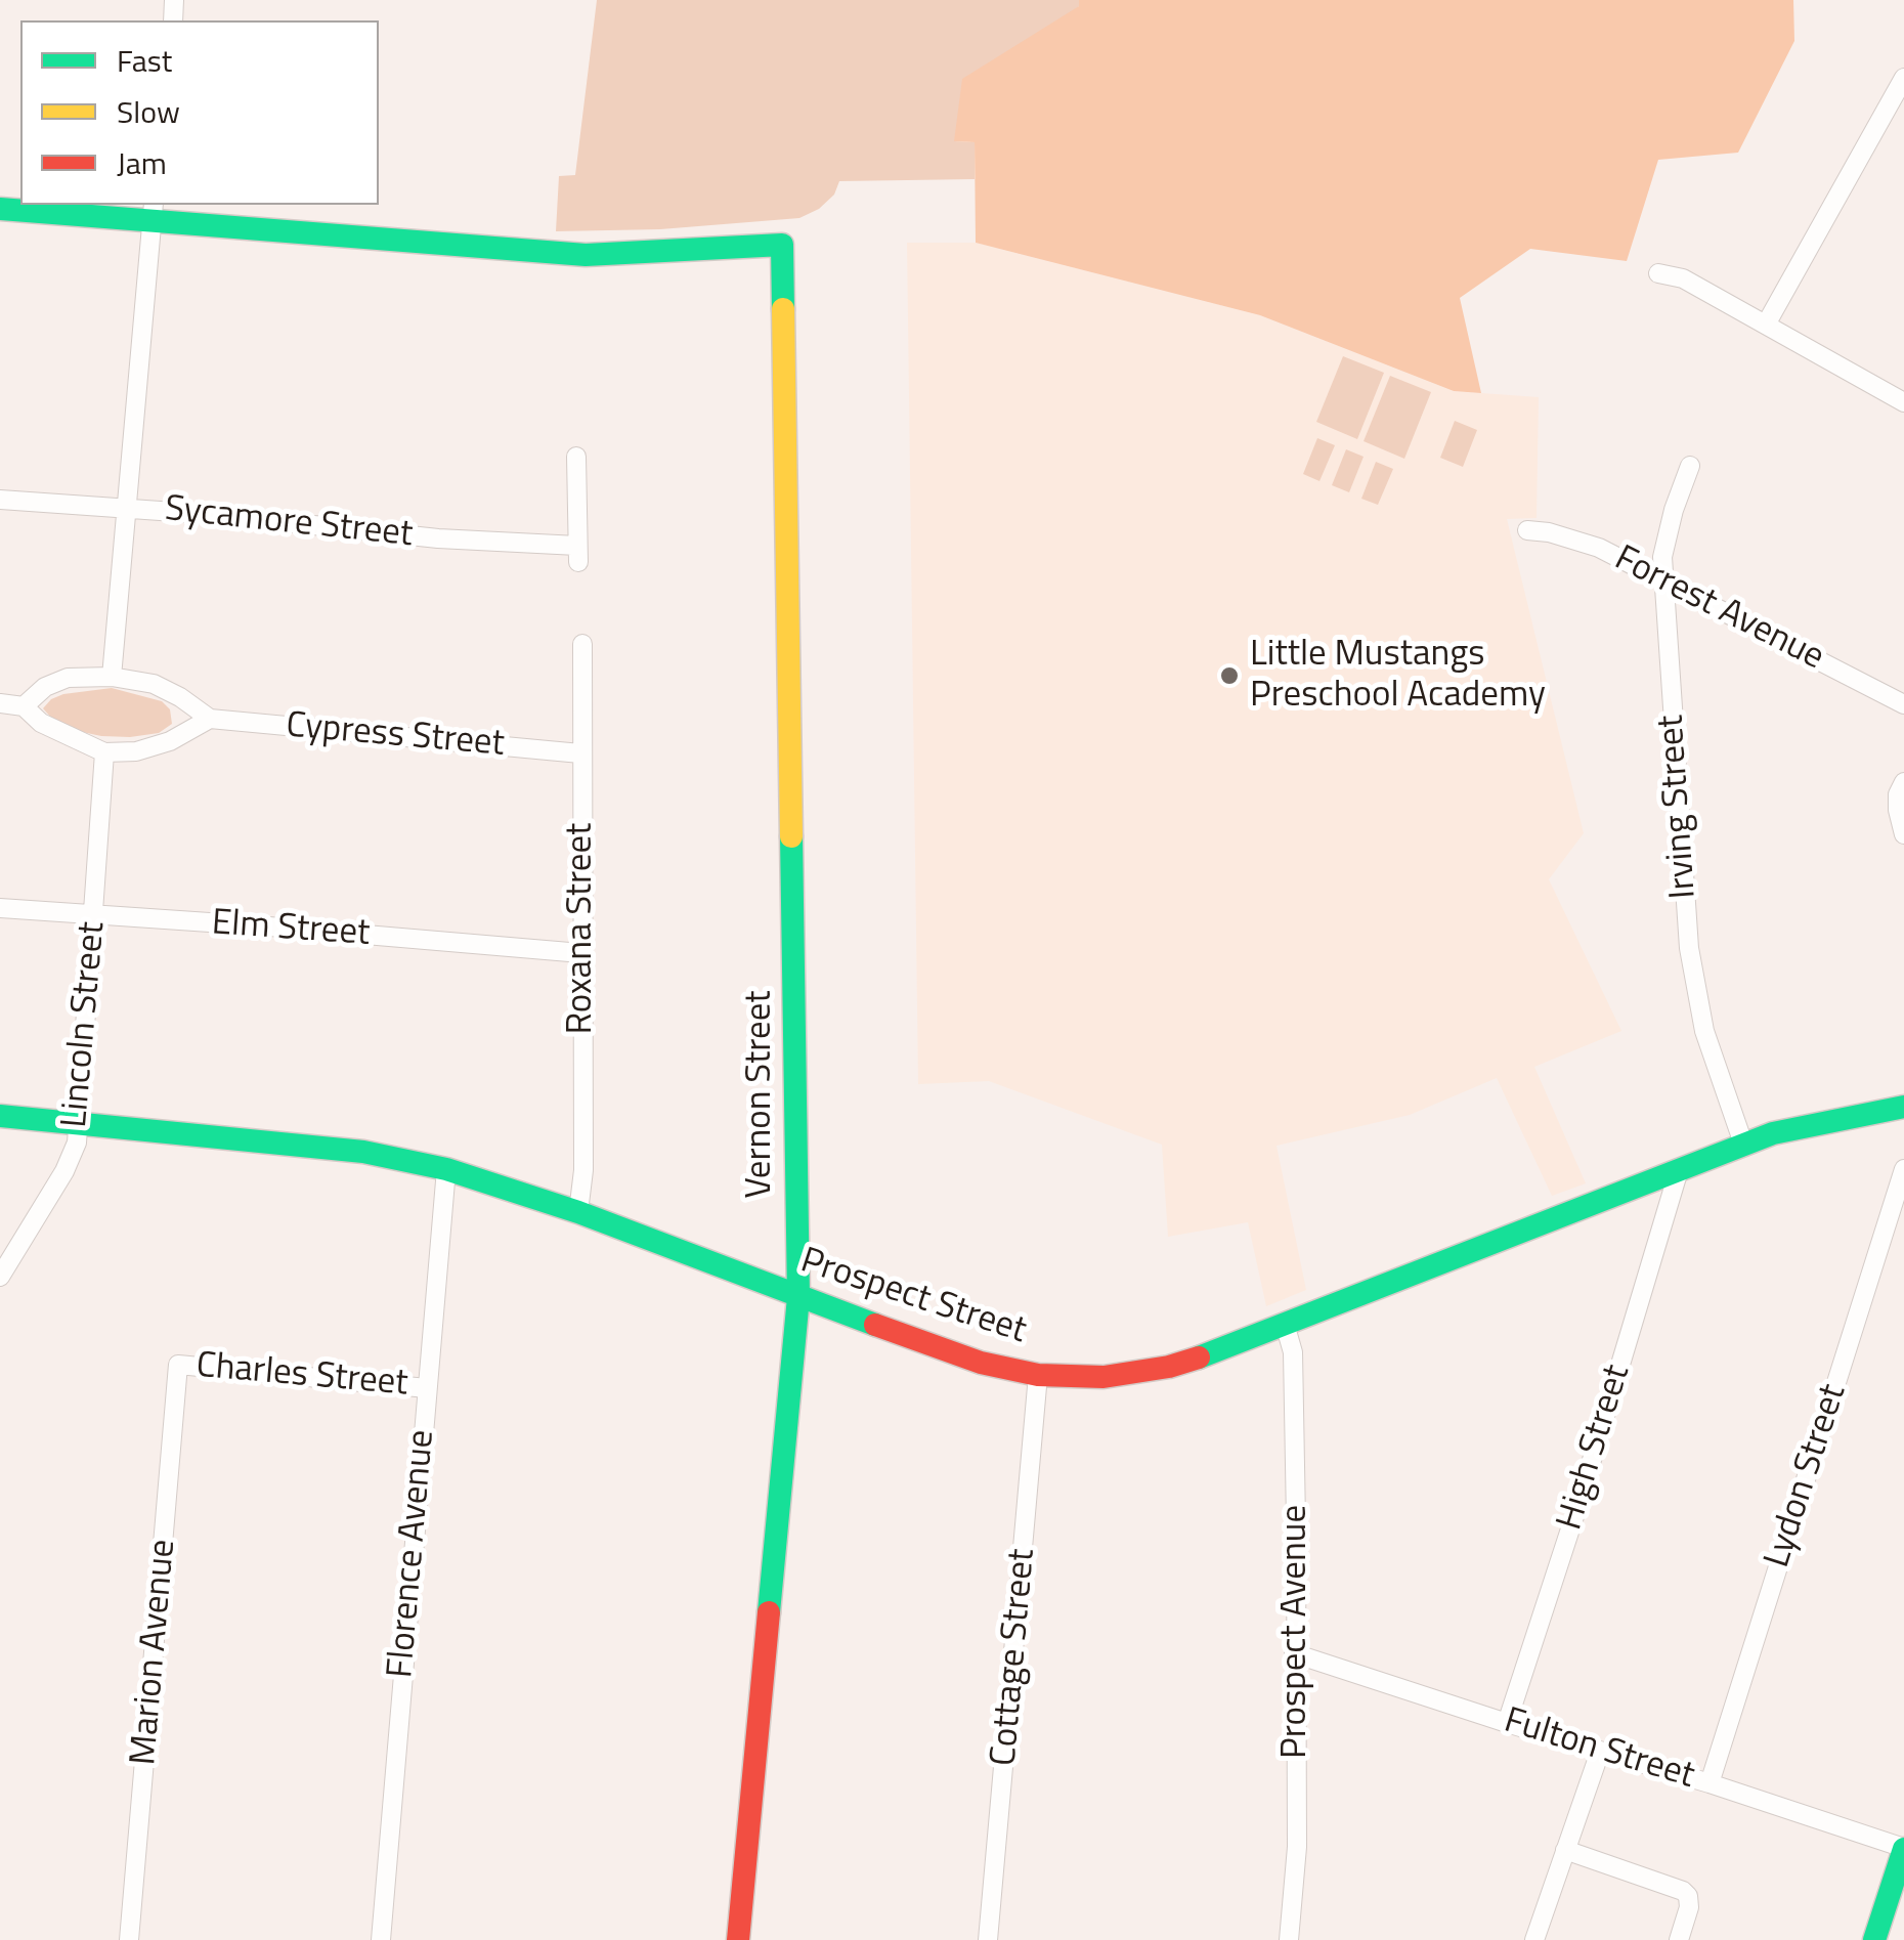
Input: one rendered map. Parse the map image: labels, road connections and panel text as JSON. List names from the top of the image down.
{
  "streets": {
    "street": [
      "Sycamore Street",
      "Forrest Avenue",
      "Cypress Street",
      "Irving Street",
      "Roxana Street",
      "Elm Street",
      "Lincoln Street",
      "Vernon Street",
      "Prospect Street",
      "Charles Street",
      "High Street",
      "Lydon Street",
      "Florence Avenue",
      "Prospect Avenue",
      "Marion Avenue",
      "Cottage Street",
      "Fulton Street"
    ]
  },
  "crossings": [
    ["Forrest Avenue", "Irving Street"],
    ["Cypress Street", "Roxana Street"],
    ["Irving Street", "Prospect Street"],
    ["Roxana Street", "Elm Street"],
    ["Roxana Street", "Prospect Street"],
    ["Elm Street", "Lincoln Street"],
    ["Lincoln Street", "Prospect Street"],
    ["Vernon Street", "Prospect Street"],
    ["Prospect Street", "High Street"],
    ["Prospect Street", "Florence Avenue"],
    ["Prospect Street", "Prospect Avenue"],
    ["Prospect Street", "Cottage Street"],
    ["Charles Street", "Florence Avenue"],
    ["Charles Street", "Marion Avenue"],
    ["High Street", "Fulton Street"],
    ["Lydon Street", "Fulton Street"],
    ["Prospect Avenue", "Fulton Street"]
  ],
  "places": ["Little Mustangs Preschool Academy"],
  "legend": ["Fast", "Slow", "Jam"]
}
